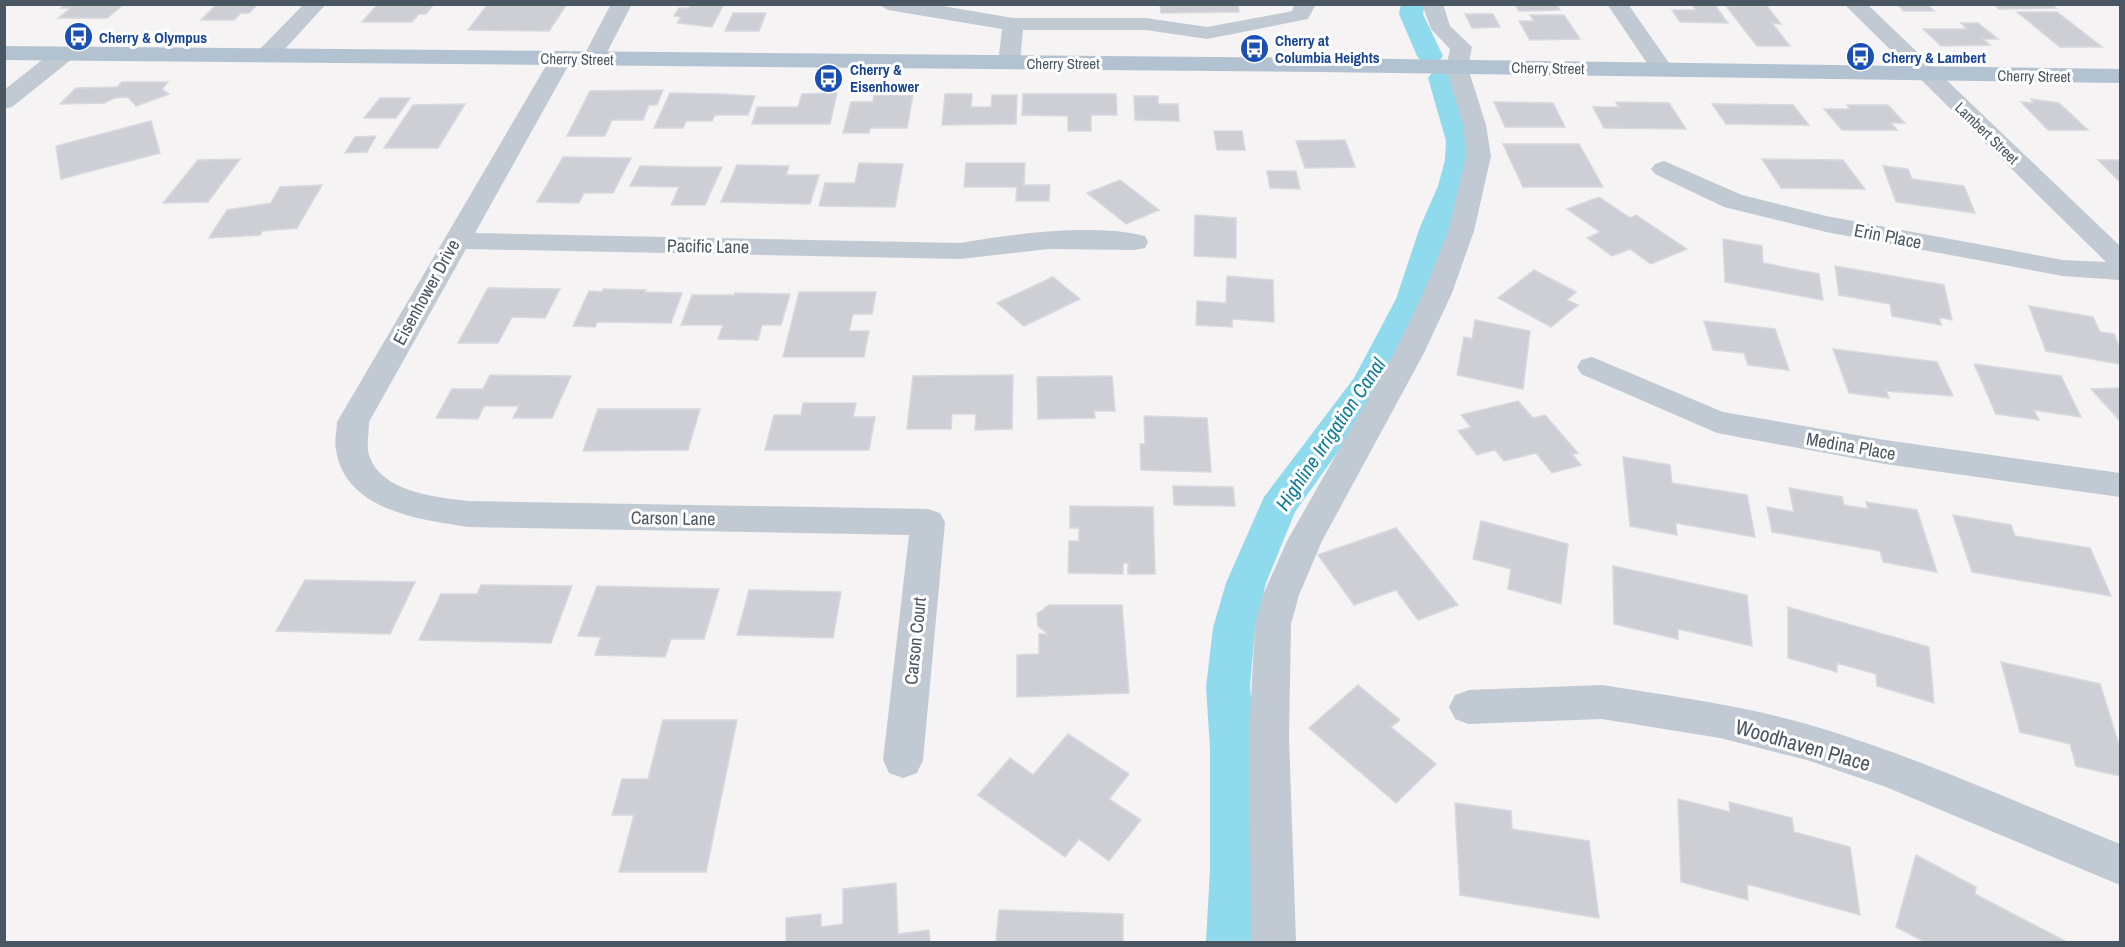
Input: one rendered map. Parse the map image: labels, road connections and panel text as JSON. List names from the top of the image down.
{
  "streets": {
    "main road": ["Cherry Street"],
    "street": [
      "Lambert Street",
      "Erin Place",
      "Pacific Lane",
      "Eisenhower Drive",
      "Medina Place",
      "Carson Lane",
      "Carson Court",
      "Woodhaven Place"
    ]
  },
  "crossings": [
    ["Cherry Street", "Lambert Street"],
    ["Cherry Street", "Eisenhower Drive"],
    ["Pacific Lane", "Eisenhower Drive"],
    ["Eisenhower Drive", "Carson Lane"],
    ["Carson Lane", "Carson Court"]
  ],
  "water": ["Highline Irrigation Canal"],
  "places": {
    "bus stop": [
      "Cherry & Olympus",
      "Cherry at Columbia Heights",
      "Cherry & Lambert",
      "Cherry & Eisenhower"
    ]
  }
}
